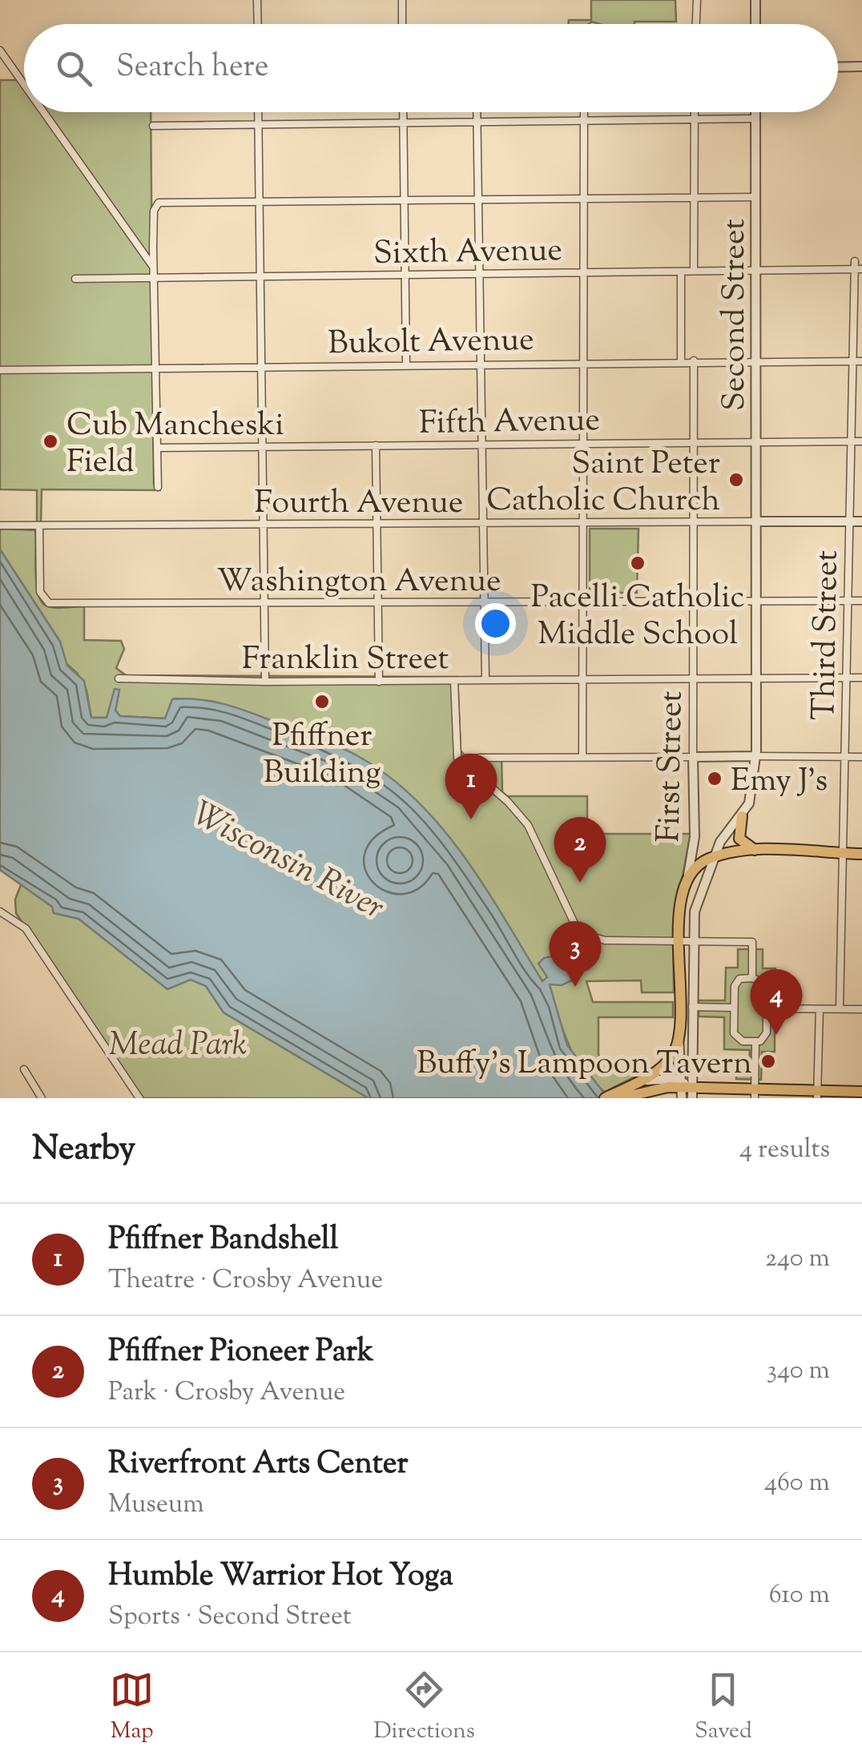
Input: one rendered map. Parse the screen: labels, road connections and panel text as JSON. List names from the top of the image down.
{
  "streets": {
    "street": [
      "Sixth Avenue",
      "Second Street",
      "Bukolt Avenue",
      "Fifth Avenue",
      "Fourth Avenue",
      "Washington Avenue",
      "Third Street",
      "Franklin Street",
      "First Street"
    ]
  },
  "crossings": [
    ["Sixth Avenue", "Second Street"],
    ["Sixth Avenue", "Third Street"],
    ["Second Street", "Bukolt Avenue"],
    ["Second Street", "Fifth Avenue"],
    ["Second Street", "Fourth Avenue"],
    ["Second Street", "Washington Avenue"],
    ["Second Street", "Franklin Street"],
    ["Bukolt Avenue", "Third Street"],
    ["Bukolt Avenue", "First Street"],
    ["Fifth Avenue", "Third Street"],
    ["Fifth Avenue", "First Street"],
    ["Fourth Avenue", "Washington Avenue"],
    ["Fourth Avenue", "Third Street"],
    ["Fourth Avenue", "First Street"],
    ["Washington Avenue", "Third Street"],
    ["Washington Avenue", "First Street"],
    ["Third Street", "Franklin Street"],
    ["Franklin Street", "First Street"]
  ],
  "water": ["Wisconsin River"],
  "parks": ["Mead Park"],
  "places": [
    "Cub Mancheski Field",
    "Saint Peter Catholic Church",
    "Pacelli Catholic Middle School",
    "Pfiffner Building",
    "Emy J's",
    "Buffy's Lampoon Tavern"
  ],
  "page": {
    "search": "Search here",
    "pins": [
      "1",
      "2",
      "3",
      "4"
    ],
    "heading": ["Nearby", "4 results"],
    "list": [
      {
        "mark": "1",
        "name": "Pfiffner Bandshell",
        "note": "Theatre · Crosby Avenue",
        "value": "240 m"
      },
      {
        "mark": "2",
        "name": "Pfiffner Pioneer Park",
        "note": "Park · Crosby Avenue",
        "value": "340 m"
      },
      {
        "mark": "3",
        "name": "Riverfront Arts Center",
        "note": "Museum",
        "value": "460 m"
      },
      {
        "mark": "4",
        "name": "Humble Warrior Hot Yoga",
        "note": "Sports · Second Street",
        "value": "610 m"
      }
    ],
    "nav": ["Map", "Directions", "Saved"]
  }
}
